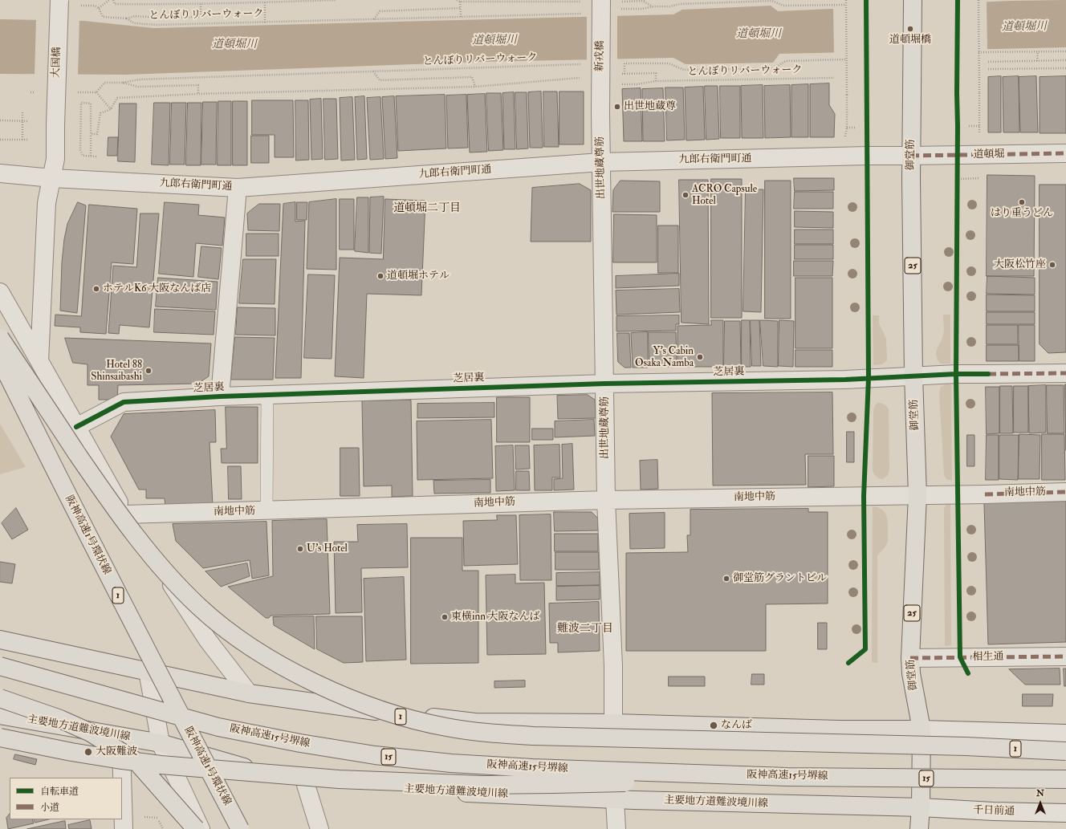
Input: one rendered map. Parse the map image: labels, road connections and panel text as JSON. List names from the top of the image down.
{
  "streets": {
    "main road": [
      "御堂筋",
      "25",
      "阪神高速1号環状線",
      "1",
      "主要地方道難波境川線",
      "阪神高速15号堺線",
      "15"
    ],
    "street": [
      "新戎橋",
      "大国橋",
      "道頓堀",
      "九郎右衛門町通",
      "出世地蔵尊筋",
      "芝居裏",
      "南地中筋",
      "相生通",
      "千日前通"
    ],
    "path": ["とんぼりリバーウォーク"]
  },
  "crossings": [
    ["新戎橋", "出世地蔵尊筋"],
    ["大国橋", "九郎右衛門町通"],
    ["御堂筋", "道頓堀"],
    ["御堂筋", "九郎右衛門町通"],
    ["御堂筋", "芝居裏"],
    ["御堂筋", "南地中筋"],
    ["御堂筋", "相生通"],
    ["御堂筋", "主要地方道難波境川線"],
    ["御堂筋", "千日前通"],
    ["道頓堀", "九郎右衛門町通"],
    ["九郎右衛門町通", "出世地蔵尊筋"],
    ["出世地蔵尊筋", "芝居裏"],
    ["出世地蔵尊筋", "南地中筋"],
    ["主要地方道難波境川線", "千日前通"]
  ],
  "districts": ["道頓堀二丁目", "難波二丁目"],
  "water": ["道頓堀川"],
  "places": [
    "道頓堀橋",
    "出世地蔵尊",
    "ACRO Capsule Hotel",
    "はり重うどん",
    "大阪松竹座",
    "道頓堀ホテル",
    "ホテルK6 大阪なんば店",
    "Y's Cabin Osaka Namba",
    "Hotel 88 Shinsaibashi",
    "U's Hotel",
    "御堂筋グラントビル",
    "東横inn 大阪なんば",
    "なんば",
    "大阪難波"
  ],
  "legend": ["自転車道", "小道"],
  "north": "top"
}
